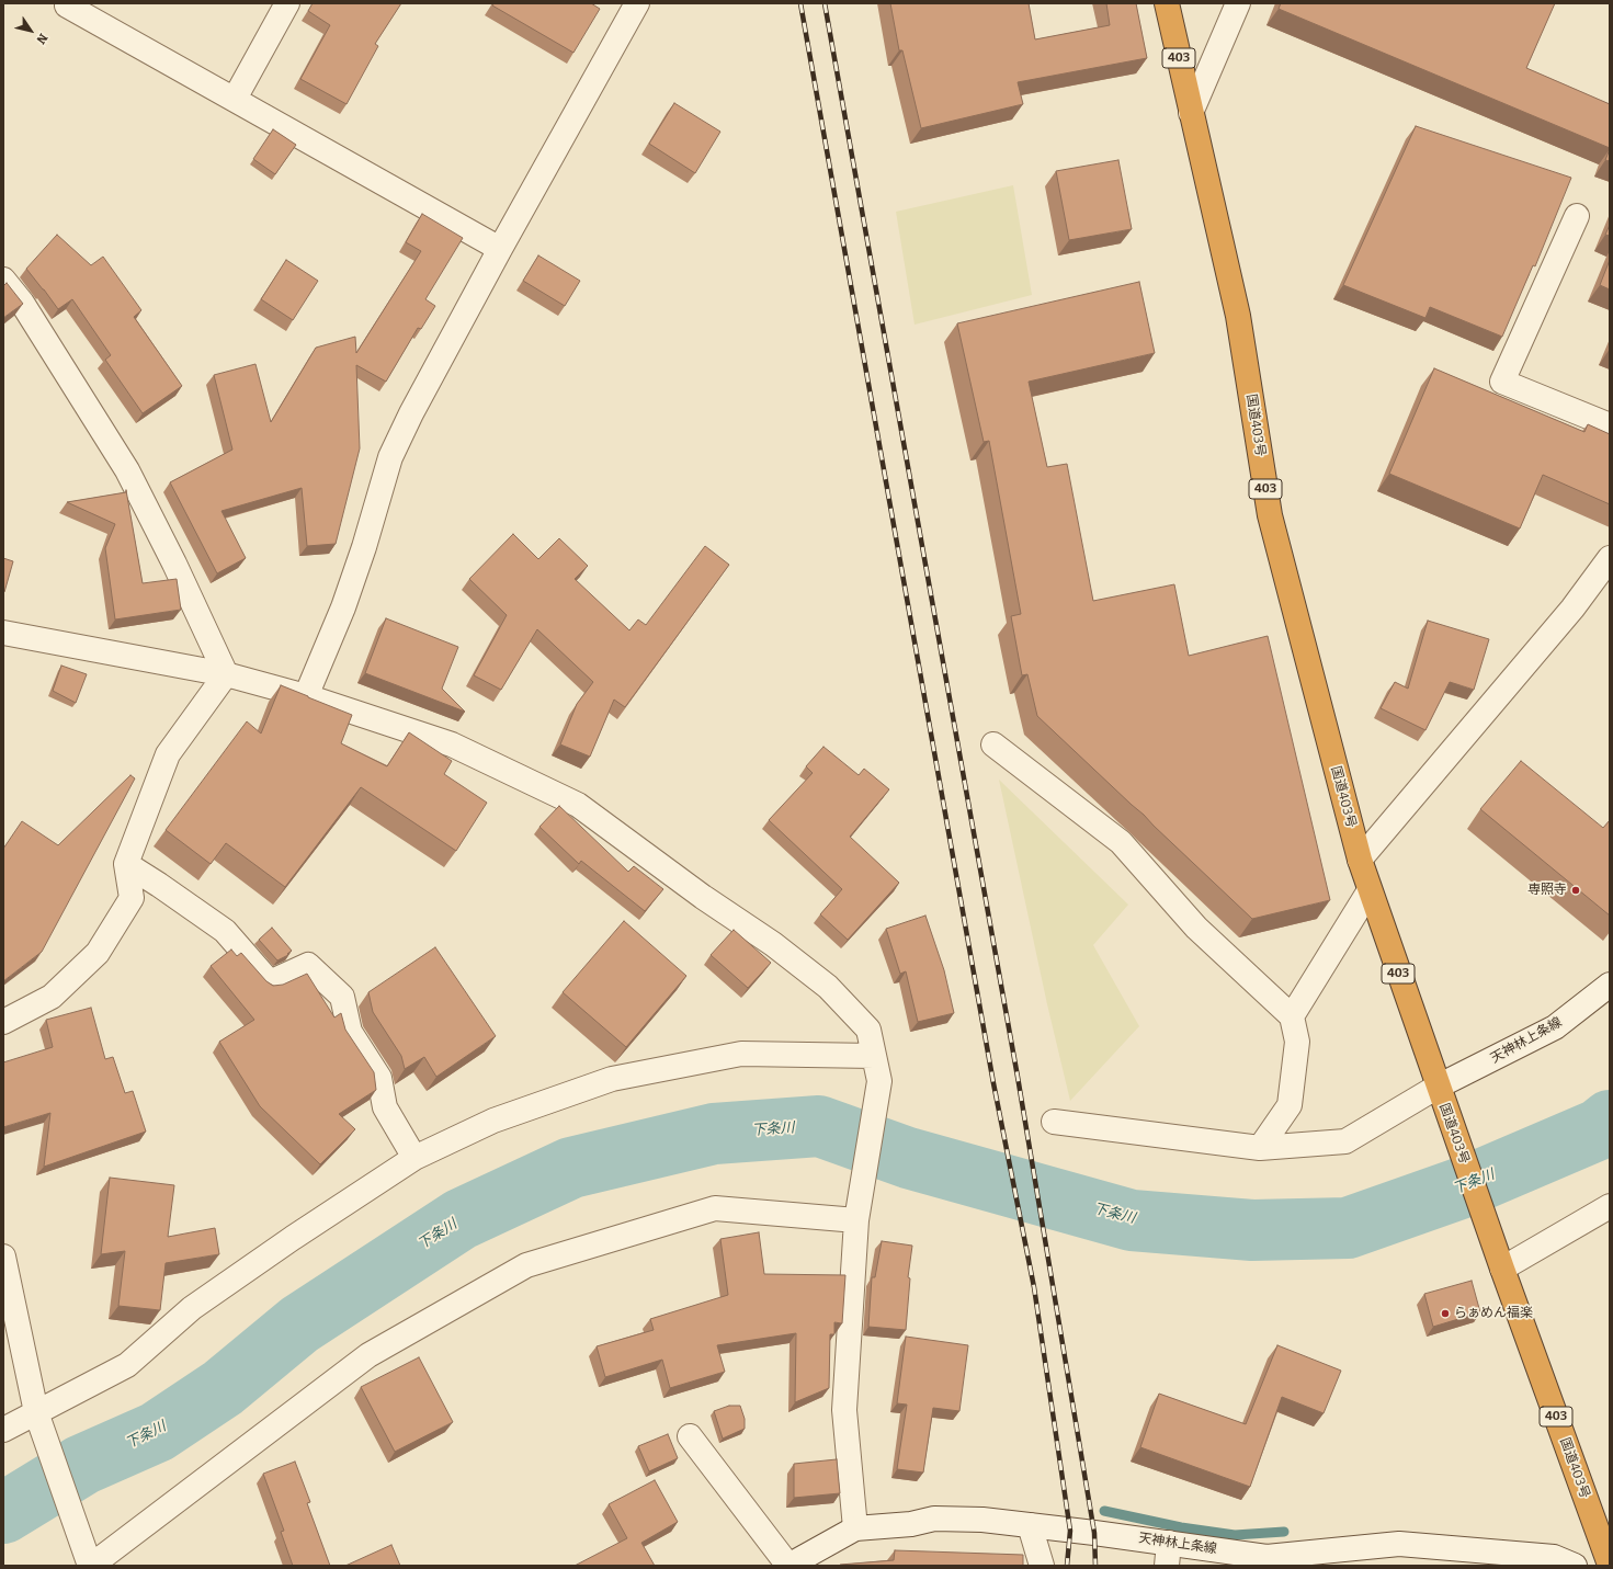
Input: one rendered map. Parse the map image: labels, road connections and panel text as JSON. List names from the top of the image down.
{
  "streets": {
    "highway": ["403", "国道403号"],
    "street": ["天神林上条線"]
  },
  "crossings": [
    ["国道403号", "天神林上条線"]
  ],
  "water": ["下条川"],
  "places": ["専照寺", "らぁめん福楽"],
  "north": "bottom right"
}
